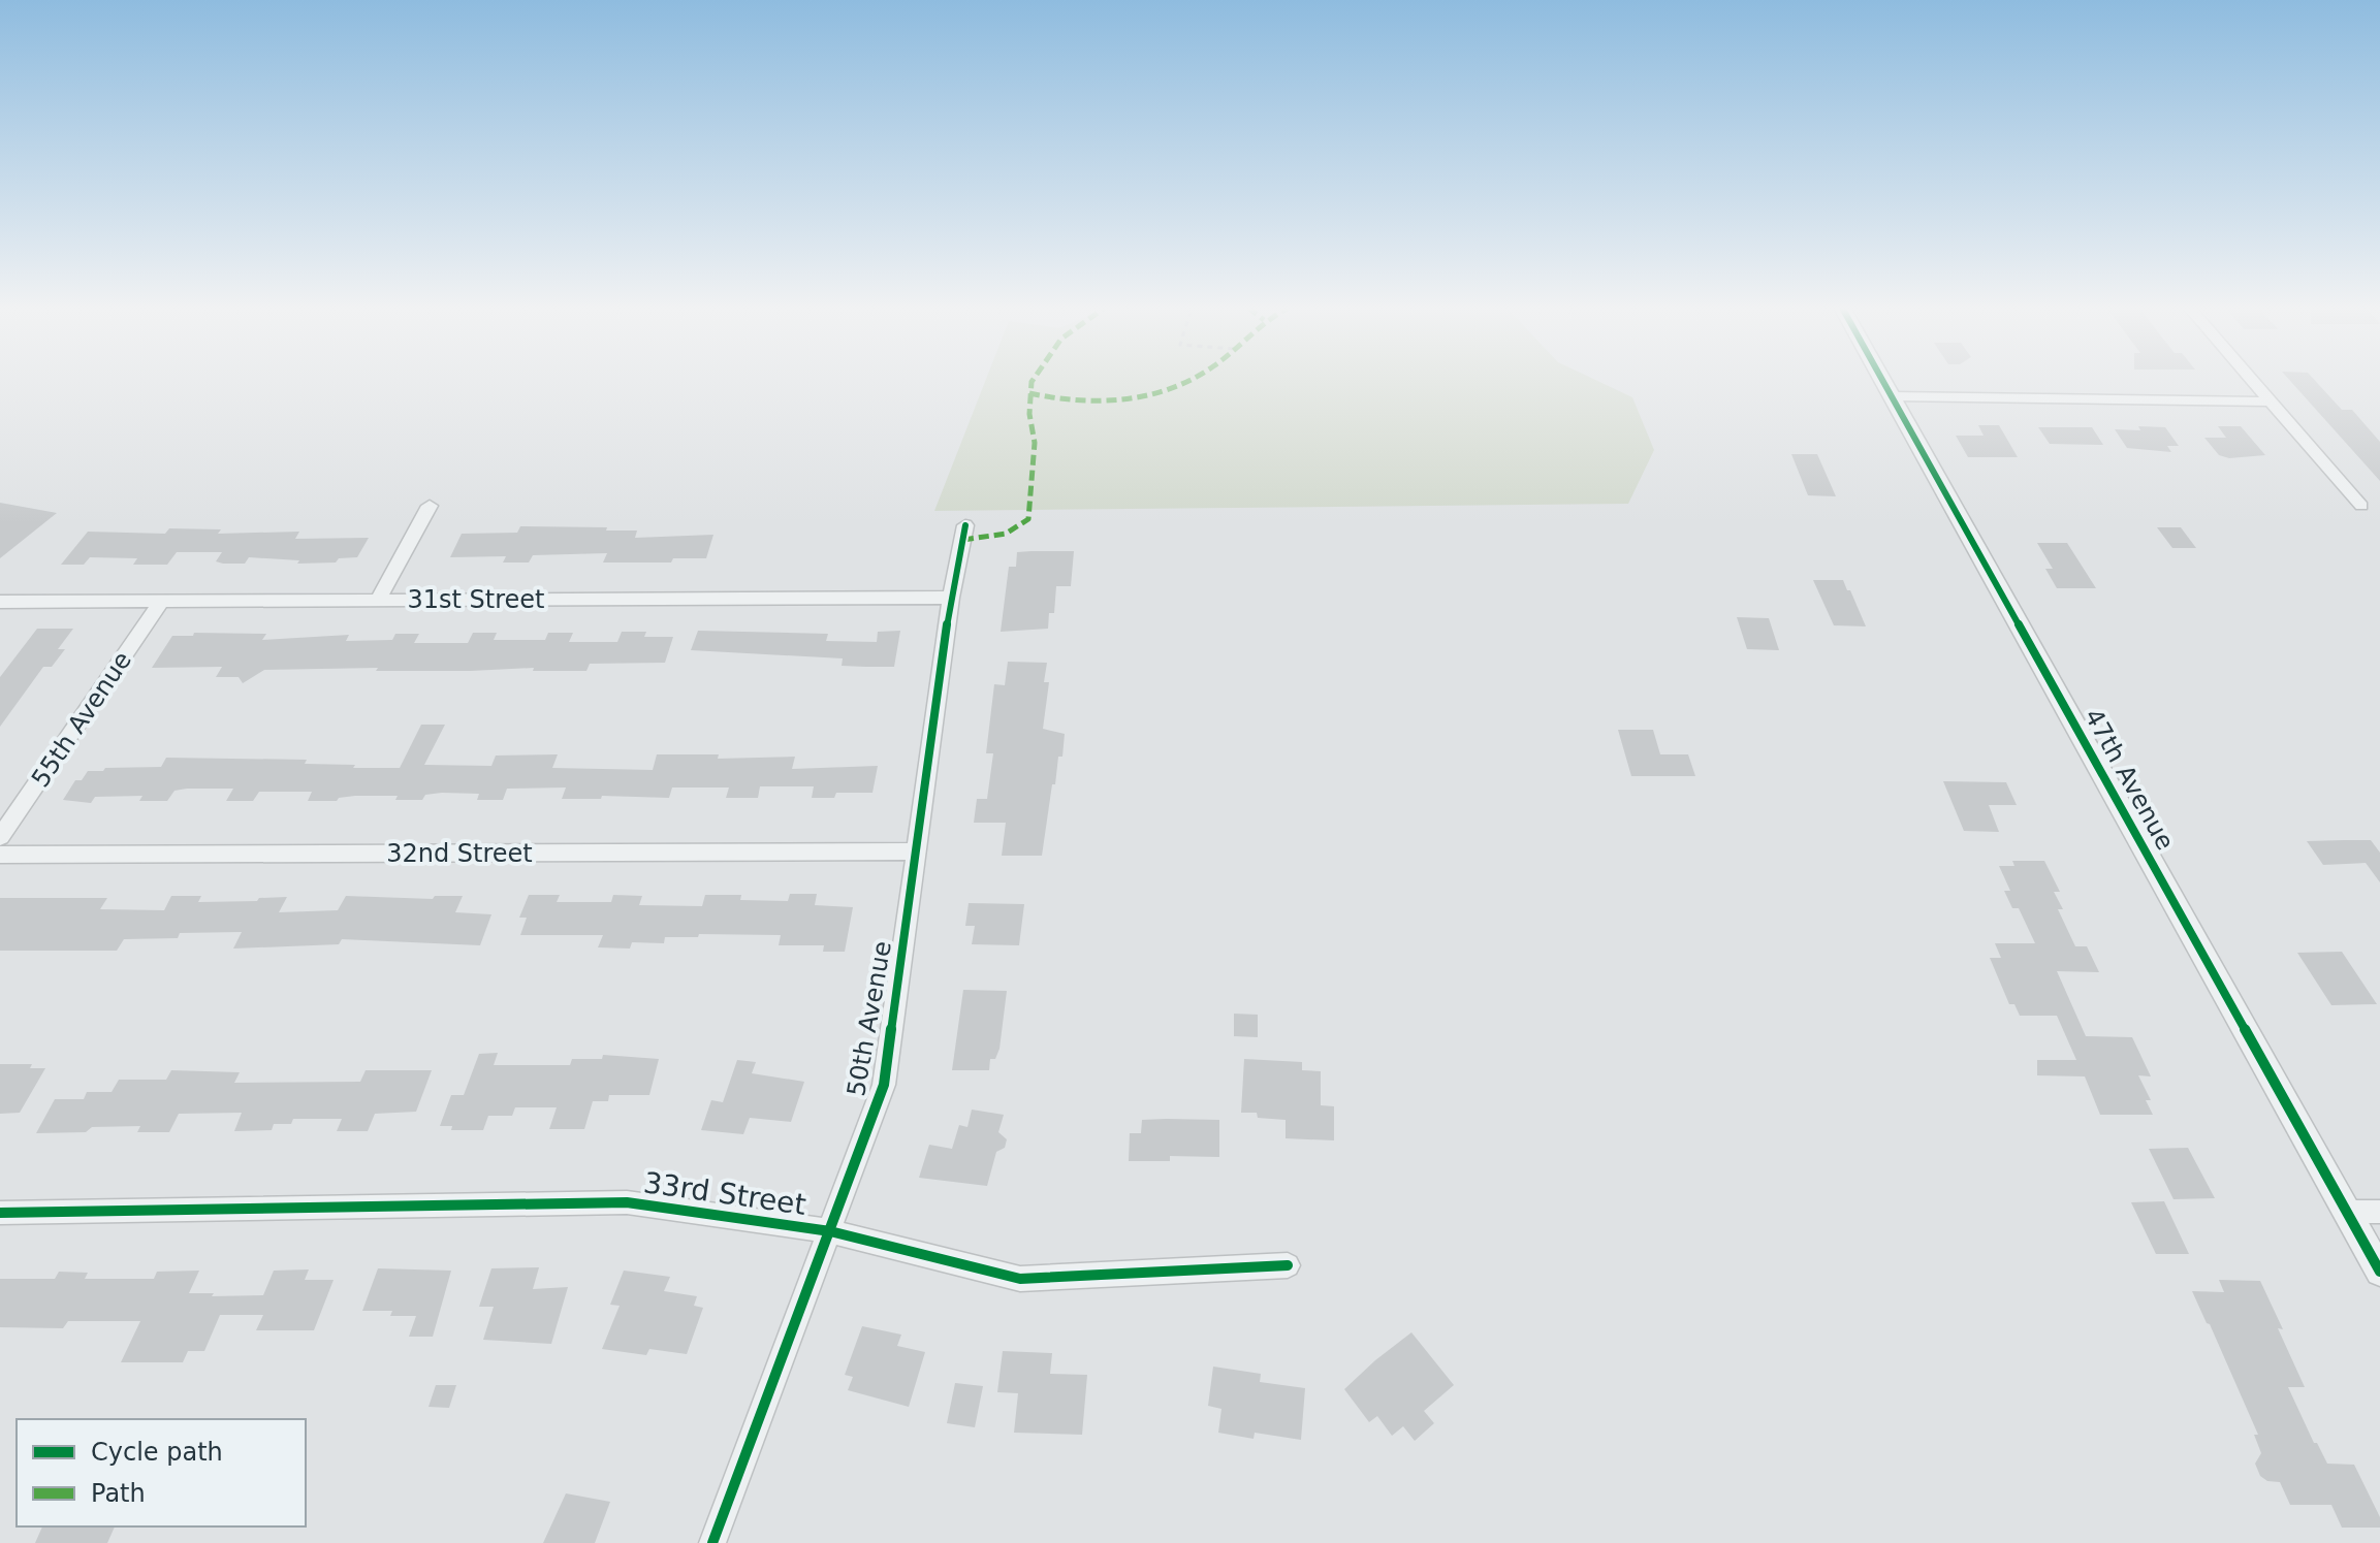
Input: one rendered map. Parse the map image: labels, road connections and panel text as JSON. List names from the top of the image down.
{
  "streets": {
    "street": [
      "31st Street",
      "55th Avenue",
      "47th Avenue",
      "32nd Street",
      "50th Avenue",
      "33rd Street"
    ]
  },
  "crossings": [
    ["31st Street", "55th Avenue"],
    ["31st Street", "50th Avenue"],
    ["32nd Street", "50th Avenue"],
    ["50th Avenue", "33rd Street"]
  ],
  "legend": ["Cycle path", "Path"]
}
